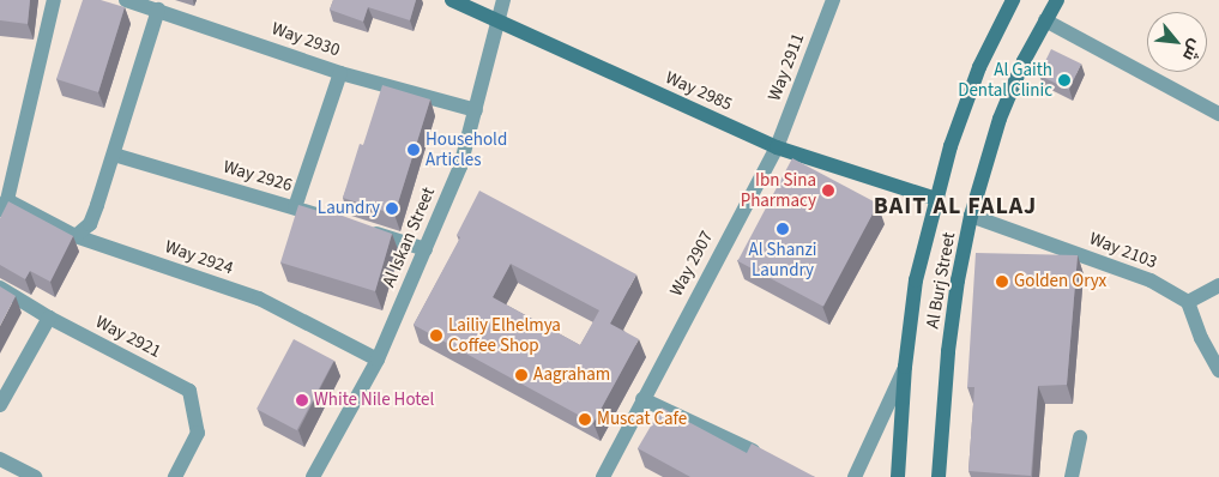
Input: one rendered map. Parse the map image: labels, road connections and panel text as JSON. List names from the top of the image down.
{
  "streets": {
    "main road": ["Way 2985", "Al Burj Street"],
    "street": [
      "Way 2930",
      "Way 2911",
      "Way 2926",
      "Al Iskan Street",
      "Way 2103",
      "Way 2924",
      "Way 2907",
      "Way 2921"
    ]
  },
  "crossings": [
    ["Way 2930", "Al Iskan Street"],
    ["Way 2911", "Way 2985"],
    ["Way 2911", "Way 2907"],
    ["Way 2985", "Al Iskan Street"],
    ["Way 2985", "Way 2907"],
    ["Way 2985", "Al Burj Street"],
    ["Al Iskan Street", "Way 2924"],
    ["Way 2103", "Al Burj Street"]
  ],
  "districts": ["BAIT AL FALAJ"],
  "places": [
    "Al Gaith Dental Clinic",
    "Household Articles",
    "Ibn Sina Pharmacy",
    "Laundry",
    "Al Shanzi Laundry",
    "Golden Oryx",
    "Lailiy Elhelmya Coffee Shop",
    "Aagraham",
    "White Nile Hotel",
    "Muscat Cafe"
  ],
  "north": "bottom right"
}
